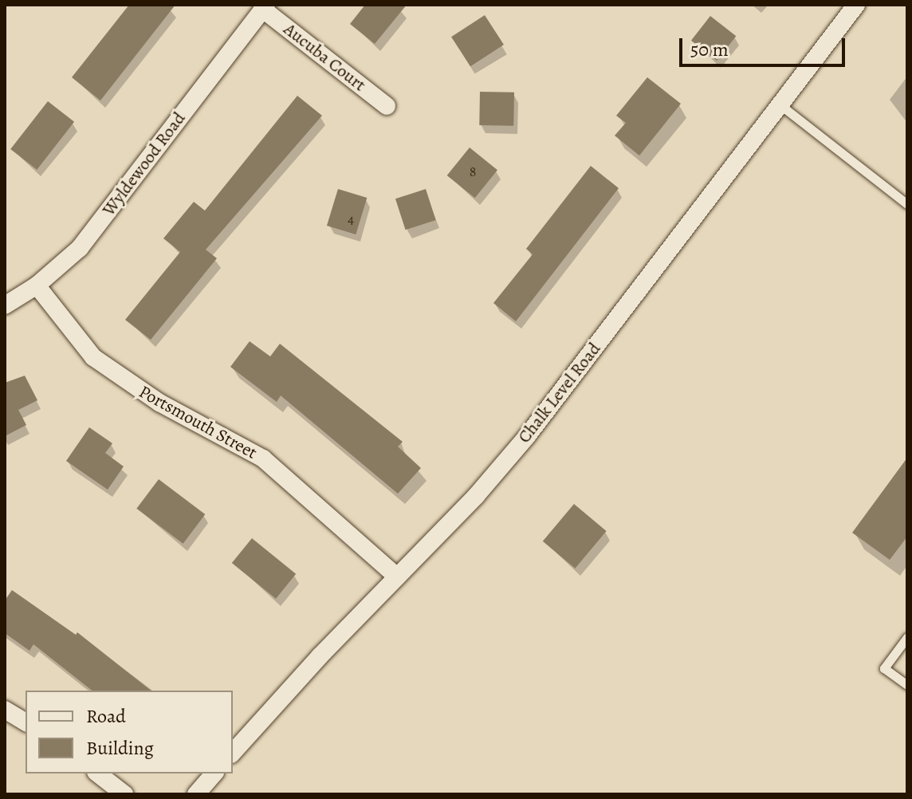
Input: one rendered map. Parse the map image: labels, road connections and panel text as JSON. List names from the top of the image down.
{
  "streets": {
    "street": [
      "Aucuba Court",
      "Wyldewood Road",
      "Chalk Level Road",
      "Portsmouth Street"
    ]
  },
  "crossings": [
    ["Aucuba Court", "Wyldewood Road"],
    ["Wyldewood Road", "Portsmouth Street"],
    ["Chalk Level Road", "Portsmouth Street"]
  ],
  "house_numbers": ["8", "4"],
  "legend": ["Road", "Building"],
  "scale_bar": "50 m"
}
